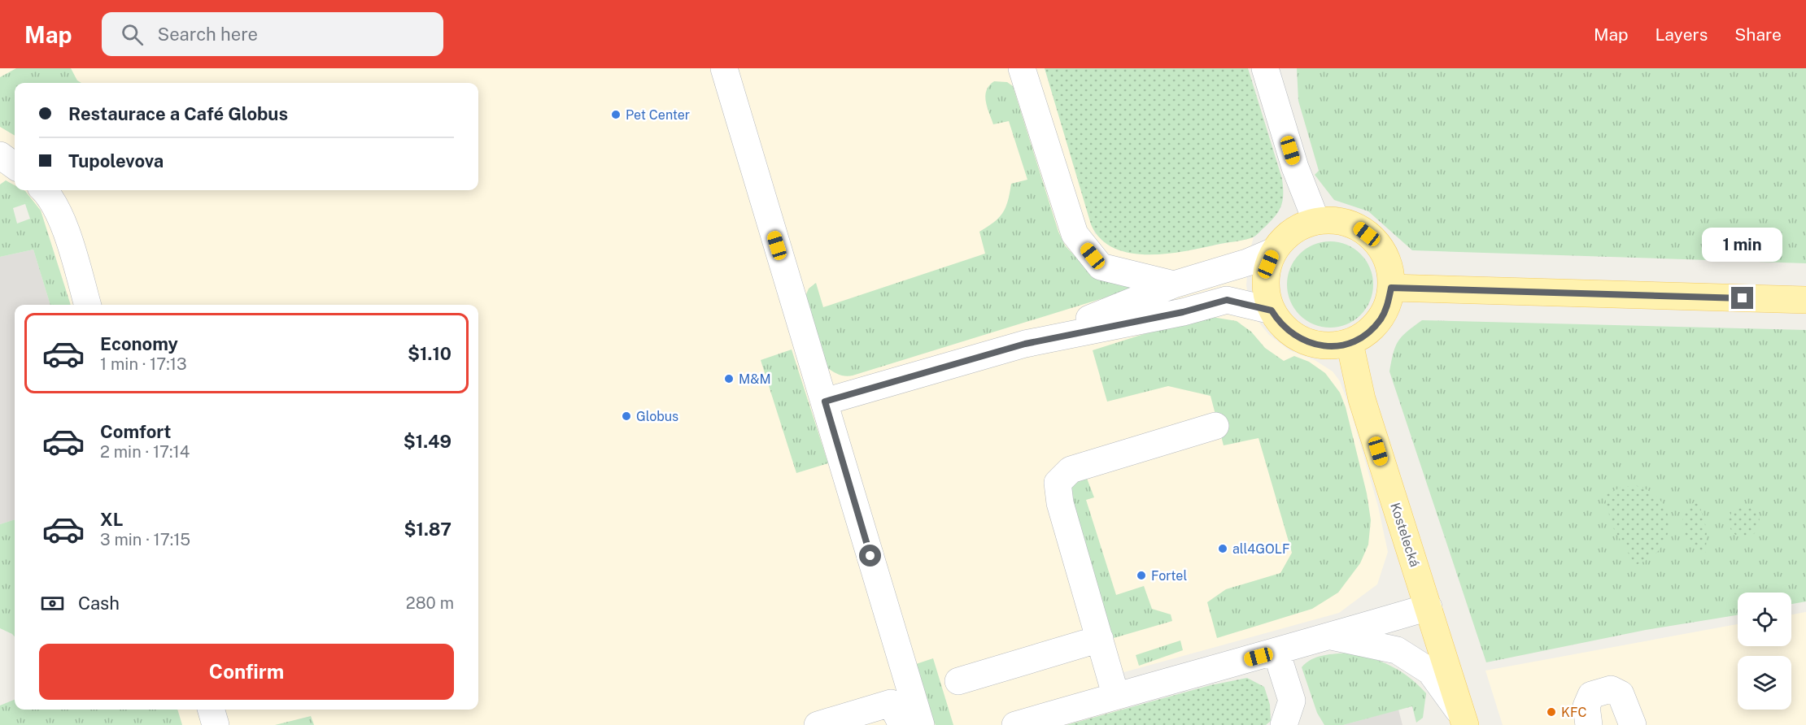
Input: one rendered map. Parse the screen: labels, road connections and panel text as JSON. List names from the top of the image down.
{
  "streets": {
    "main road": ["Kostelecká"]
  },
  "places": [
    "Pet Center",
    "M&M",
    "Globus",
    "all4GOLF",
    "Fortel",
    "KFC"
  ],
  "page": {
    "header": "Map",
    "search": "Search here",
    "nav": ["Map", "Layers", "Share"],
    "banner": ["Restaurace a Café Globus", "Tupolevova"],
    "bubble": "1 min",
    "list": [
      {
        "name": "Economy",
        "note": "1 min · 17:13",
        "value": "$1.10"
      },
      {
        "name": "Comfort",
        "note": "2 min · 17:14",
        "value": "$1.49"
      },
      {
        "name": "XL",
        "note": "3 min · 17:15",
        "value": "$1.87"
      }
    ],
    "pay": ["Cash", "280 m"],
    "buttons": "Confirm"
  }
}
